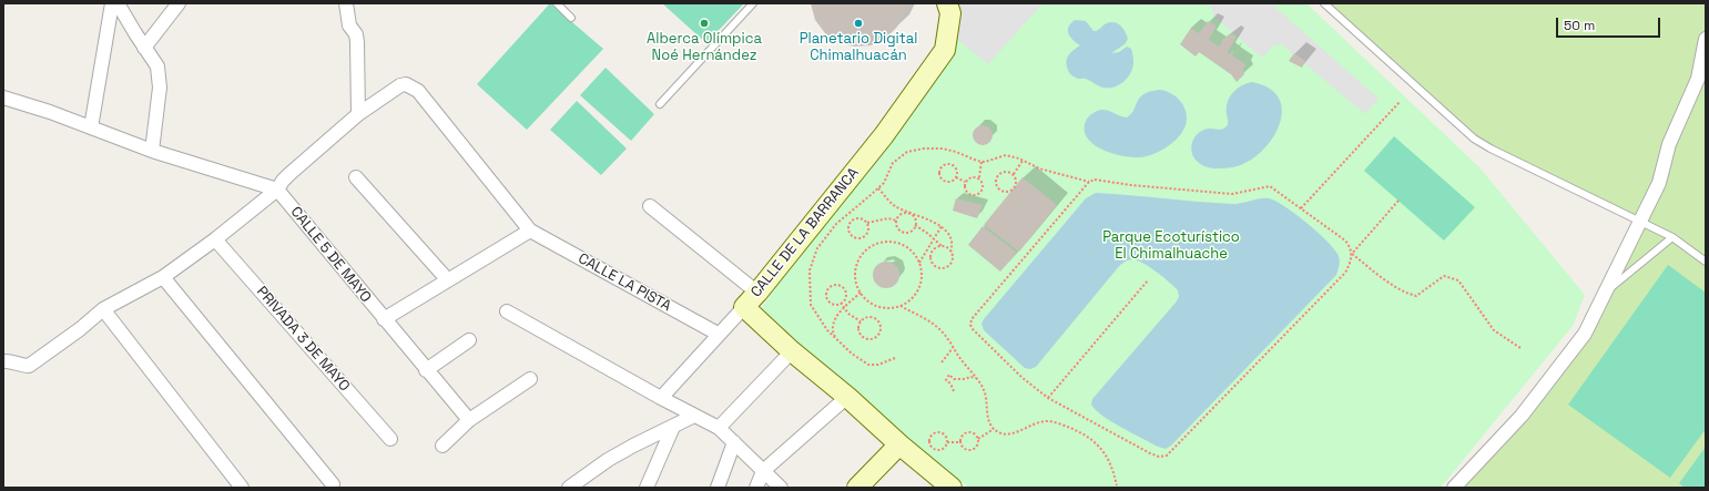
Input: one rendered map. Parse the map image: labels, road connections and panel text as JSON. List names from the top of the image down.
{
  "streets": {
    "main road": ["CALLE DE LA BARRANCA"],
    "street": ["CALLE 5 DE MAYO", "CALLE LA PISTA", "PRIVADA 3 DE MAYO"]
  },
  "parks": ["Parque Ecoturístico El Chimalhuache"],
  "places": ["Alberca Olímpica Noé Hernández", "Planetario Digital Chimalhuacán"],
  "scale_bar": "50 m"
}
